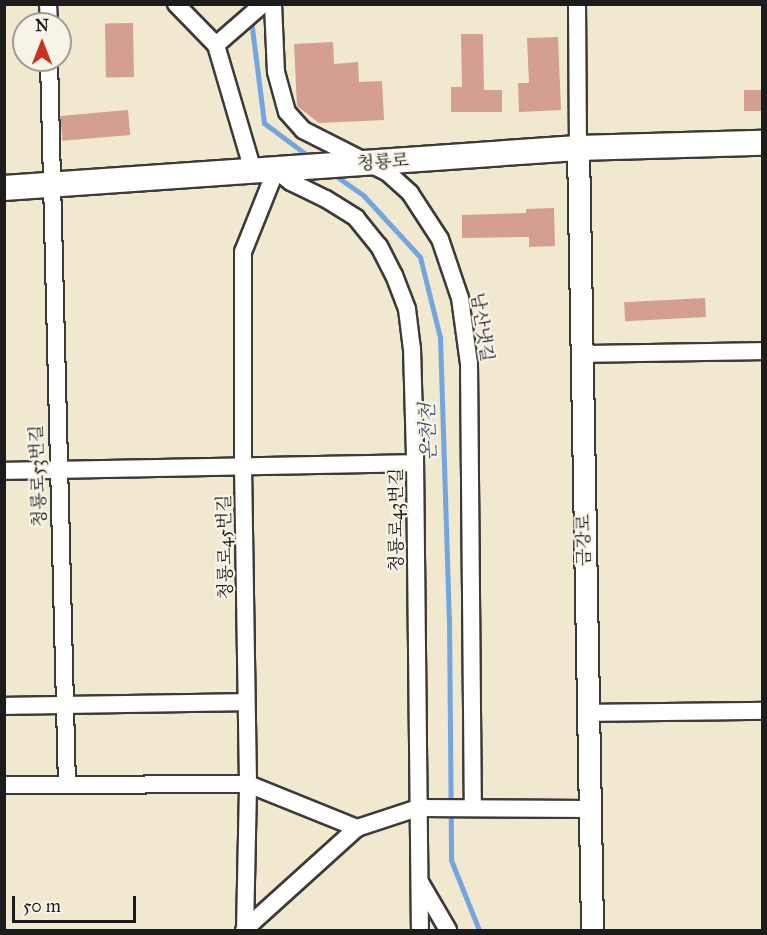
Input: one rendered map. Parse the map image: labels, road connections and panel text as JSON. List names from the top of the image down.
{
  "streets": {
    "main road": ["청룡로"],
    "street": [
      "남산냇길",
      "청룡로53번길",
      "청룡로43번길",
      "금강로",
      "청룡로45번길"
    ]
  },
  "crossings": [
    ["청룡로", "남산냇길"],
    ["청룡로", "청룡로53번길"],
    ["청룡로", "청룡로43번길"],
    ["청룡로", "금강로"],
    ["청룡로", "청룡로45번길"],
    ["청룡로43번길", "청룡로45번길"]
  ],
  "water": ["온천천"],
  "scale_bar": "50 m",
  "north": "top"
}
